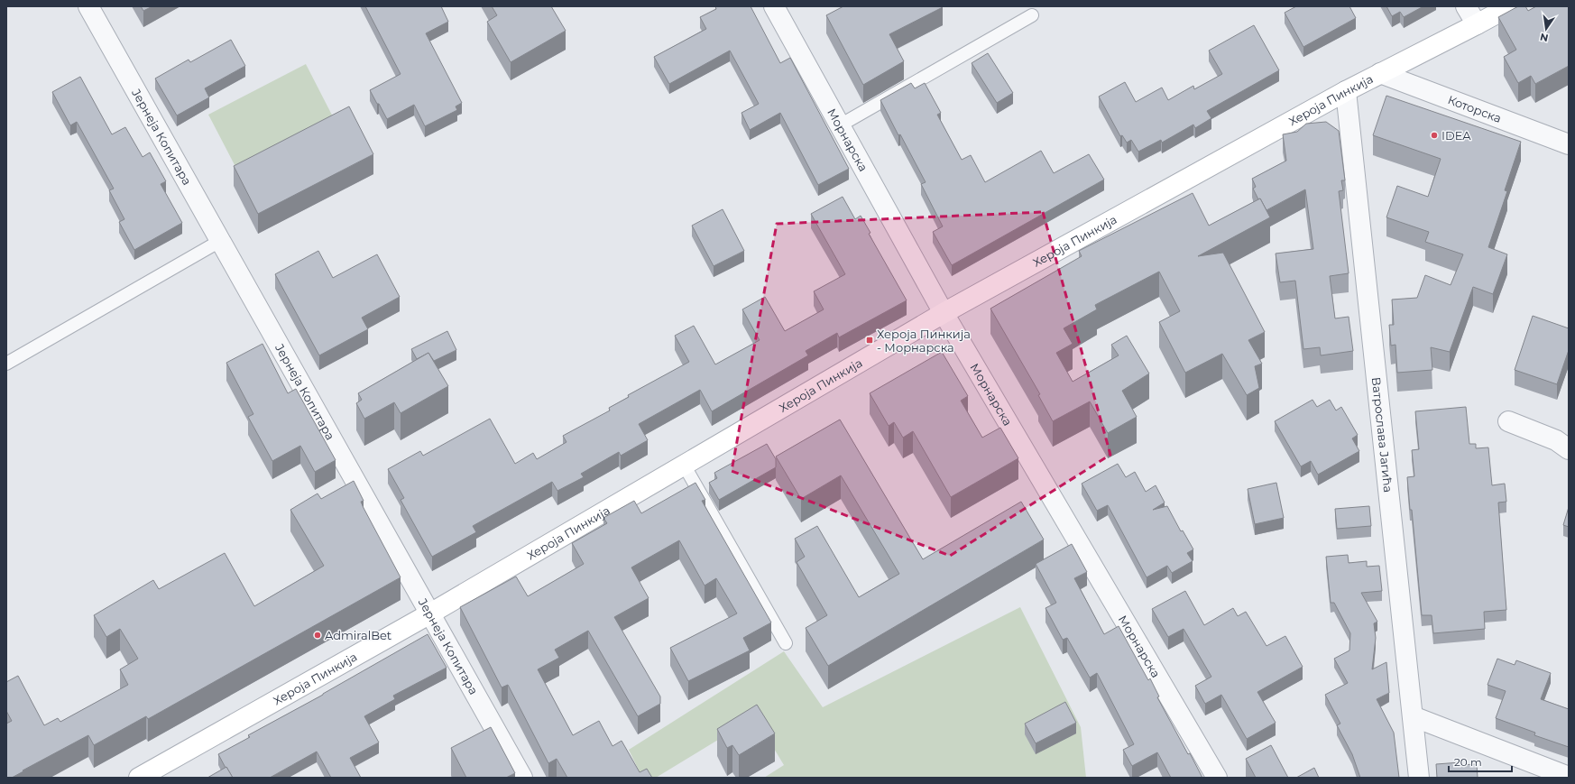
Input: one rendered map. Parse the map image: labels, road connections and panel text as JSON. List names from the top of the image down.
{
  "streets": {
    "street": [
      "Хероја Пинкија",
      "Которска",
      "Јернеја Копитара",
      "Морнарска",
      "Ватрослава Јагића"
    ]
  },
  "crossings": [
    ["Хероја Пинкија", "Которска"],
    ["Хероја Пинкија", "Јернеја Копитара"],
    ["Хероја Пинкија", "Морнарска"],
    ["Хероја Пинкија", "Ватрослава Јагића"]
  ],
  "places": {
    "other": ["IDEA", "AdmiralBet"],
    "transit": ["Хероја Пинкија - Морнарска"]
  },
  "scale_bar": "20 m",
  "north": "bottom"
}
